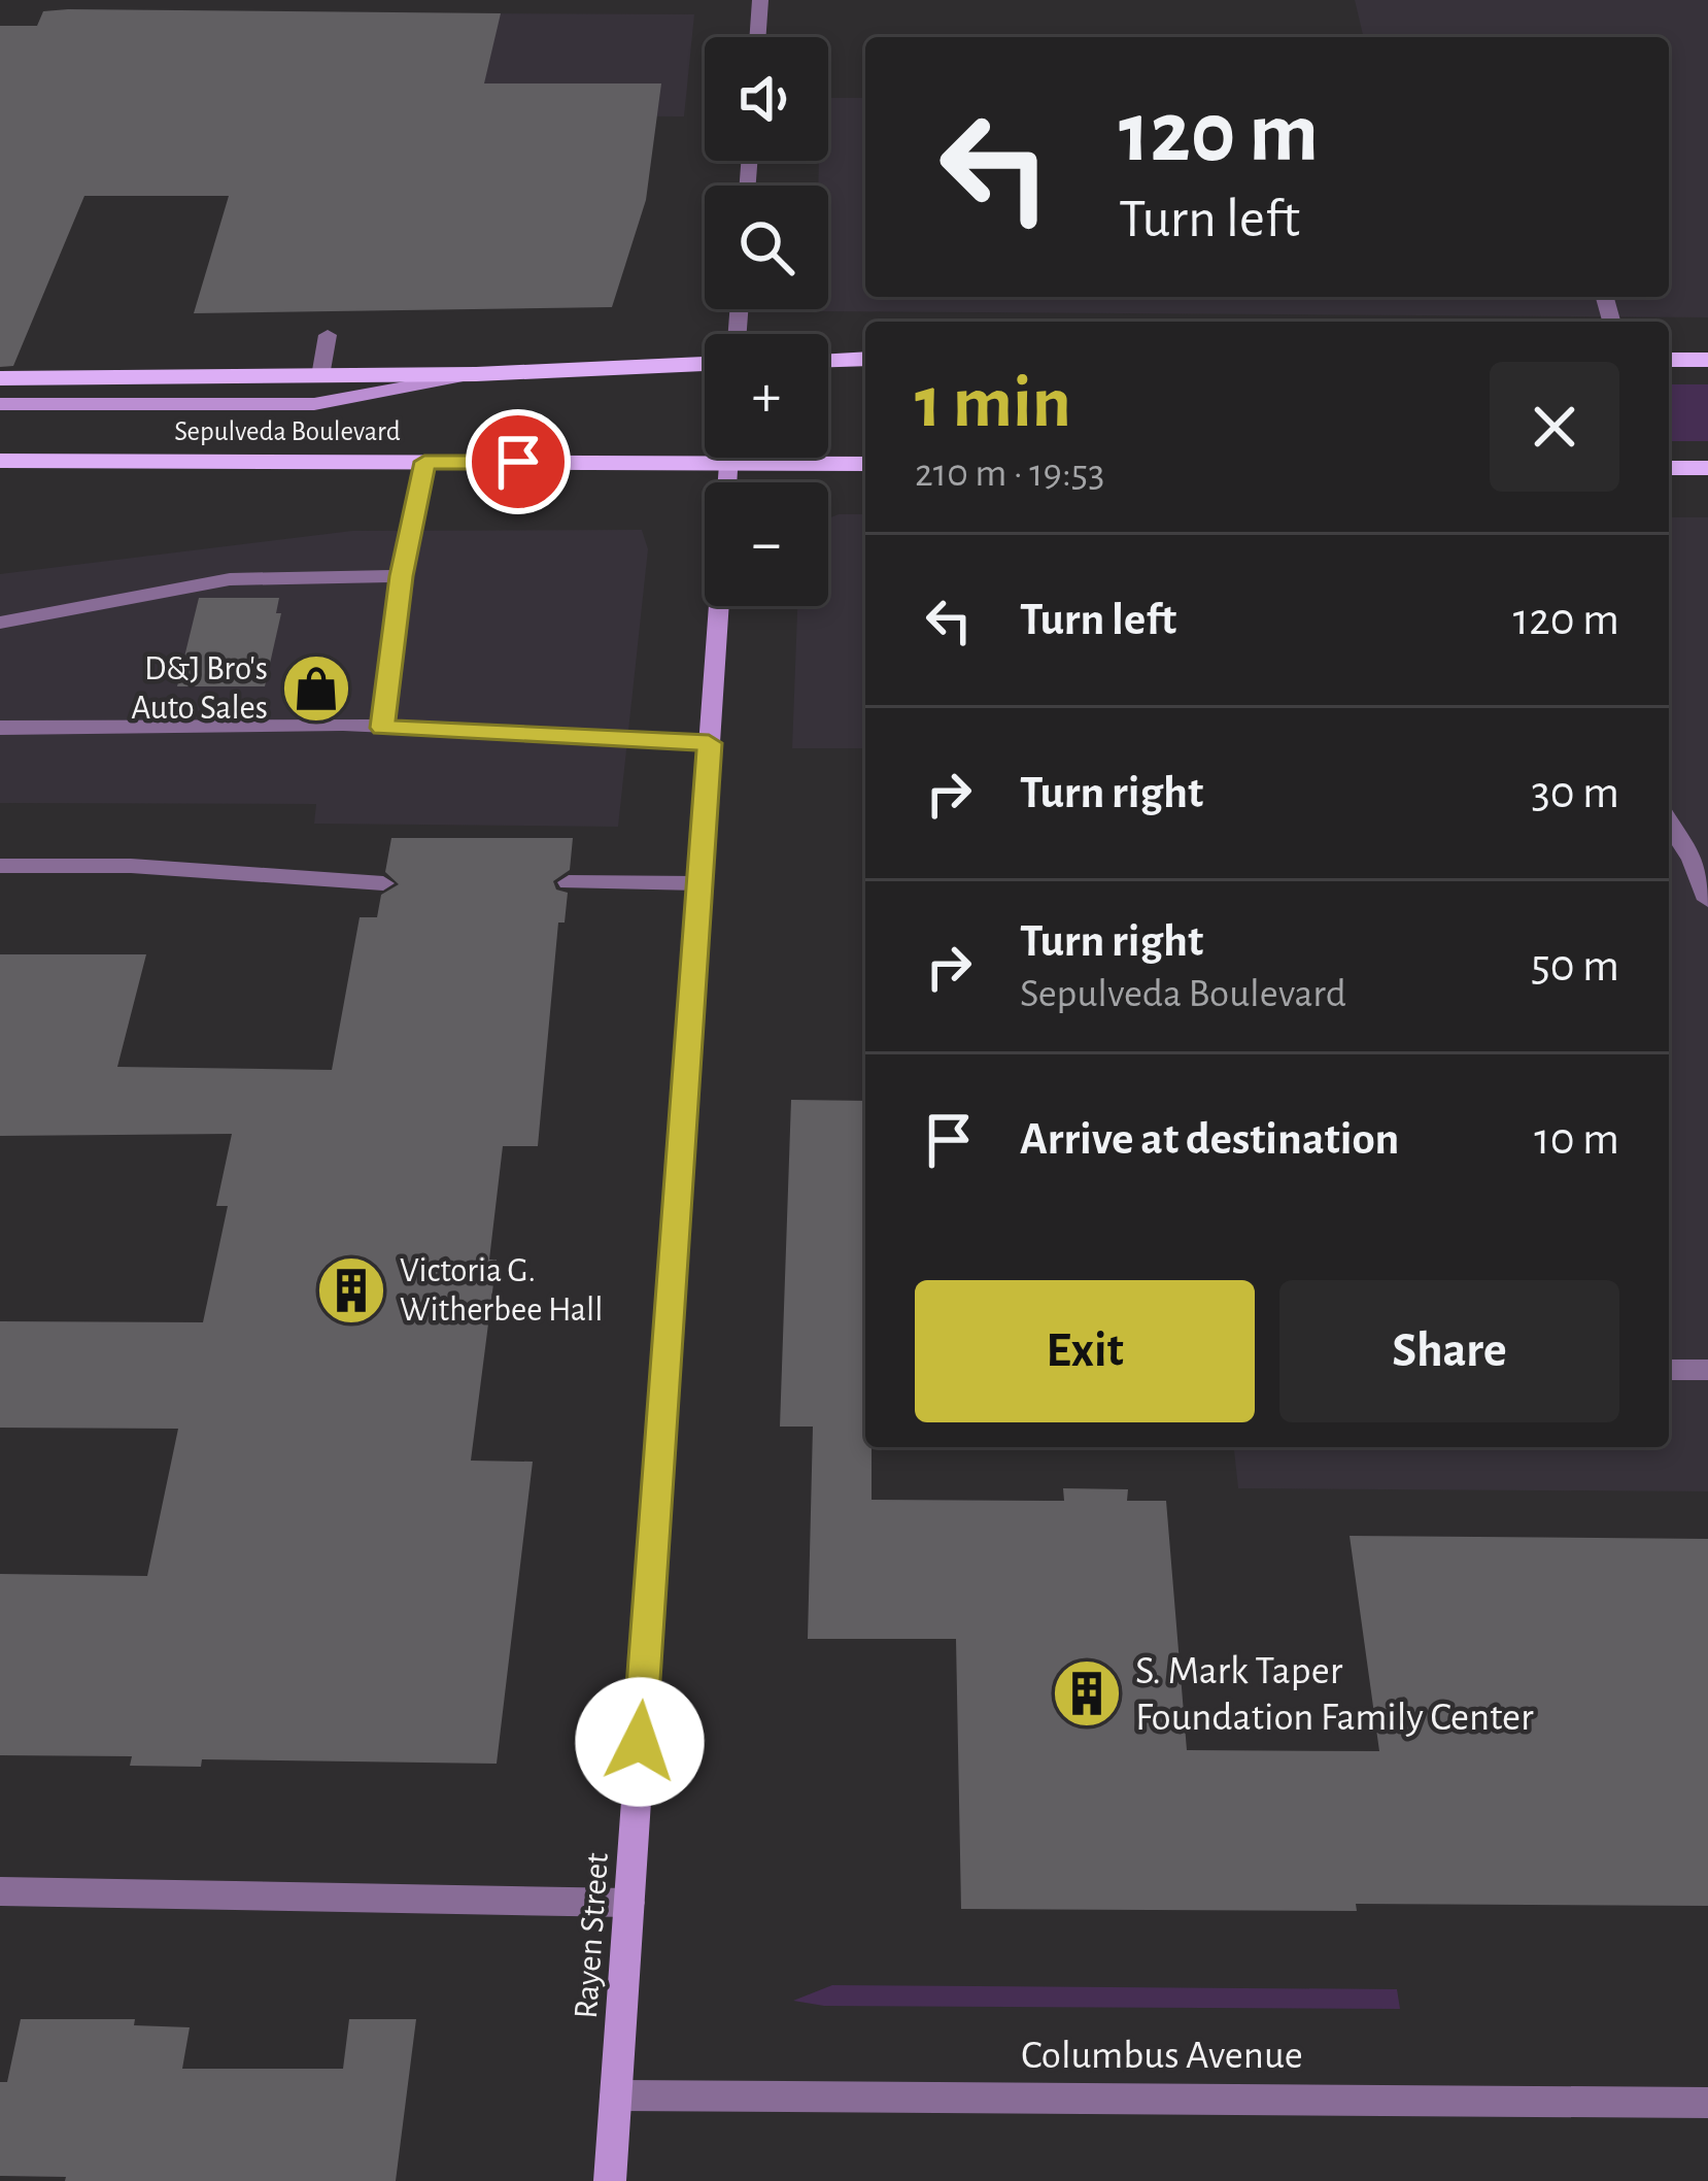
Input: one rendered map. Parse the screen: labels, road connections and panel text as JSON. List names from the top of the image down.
{
  "streets": {
    "main road": ["Sepulveda Boulevard"],
    "street": ["Rayen Street", "Columbus Avenue"]
  },
  "crossings": [
    ["Rayen Street", "Columbus Avenue"]
  ],
  "places": {
    "shop": ["D&J Bro's Auto Sales"],
    "building": ["Victoria G. Witherbee Hall", "S. Mark Taper Foundation Family Center"]
  },
  "page": {
    "map_buttons": ["+", "−"],
    "turn": ["120 m", "Turn left"],
    "heading": ["1 min", "210 m · 19:53"],
    "list": [
      {
        "name": "Turn left",
        "value": "120 m"
      },
      {
        "name": "Turn right",
        "value": "30 m"
      },
      {
        "name": "Turn right",
        "note": "Sepulveda Boulevard",
        "value": "50 m"
      },
      {
        "name": "Arrive at destination",
        "value": "10 m"
      }
    ],
    "buttons": ["Exit", "Share"]
  }
}
